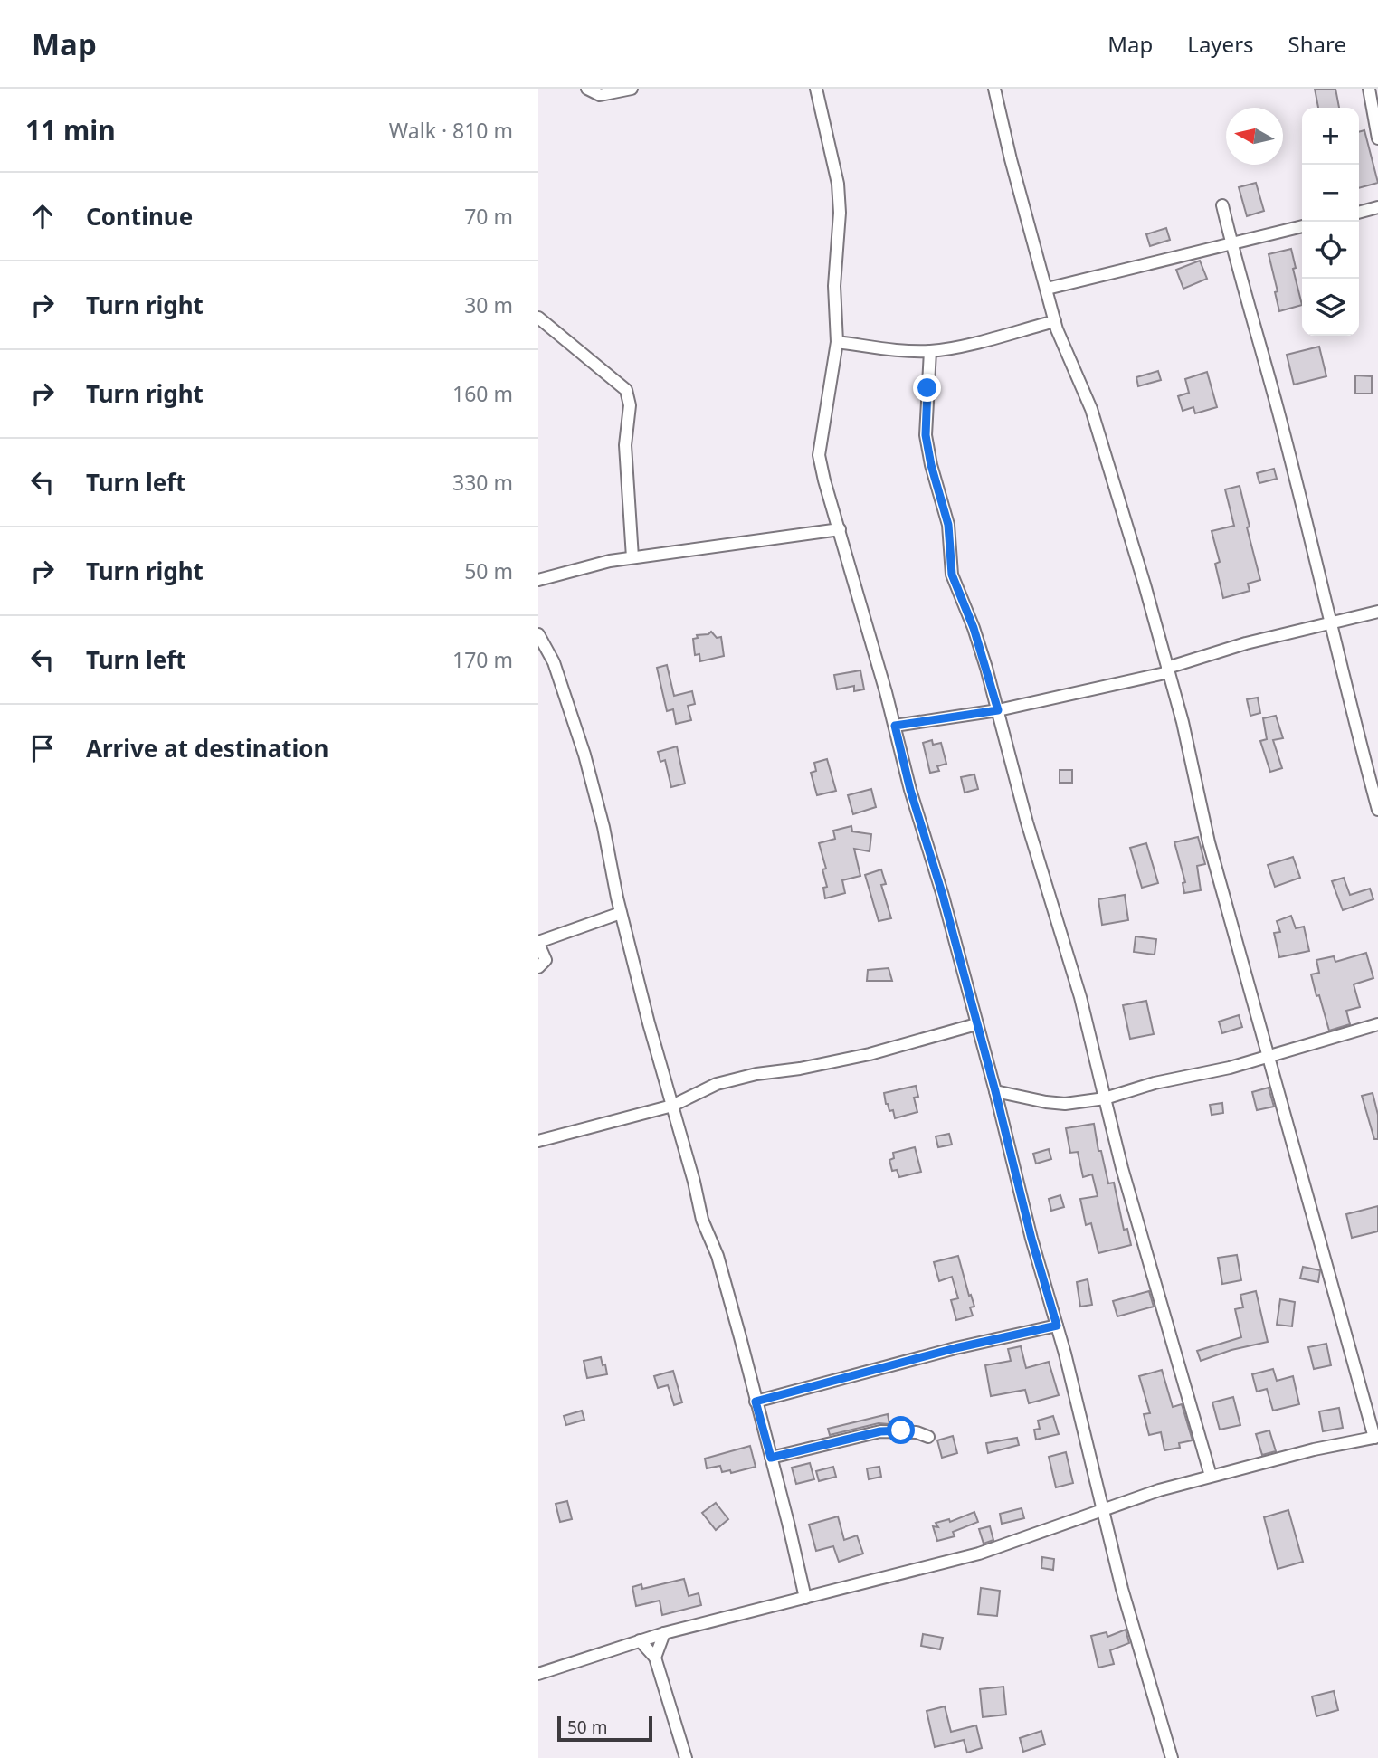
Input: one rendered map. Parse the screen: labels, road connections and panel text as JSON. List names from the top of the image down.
{
  "scale_bar": "50 m",
  "north": "left",
  "page": {
    "header": "Map",
    "nav": ["Map", "Layers", "Share"],
    "heading": ["11 min", "Walk · 810 m"],
    "map_buttons": ["+", "−"],
    "list": [
      ["Continue", "70 m"],
      ["Turn right", "30 m"],
      ["Turn right", "160 m"],
      ["Turn left", "330 m"],
      ["Turn right", "50 m"],
      ["Turn left", "170 m"],
      "Arrive at destination"
    ],
    "scale": "50 m"
  }
}
